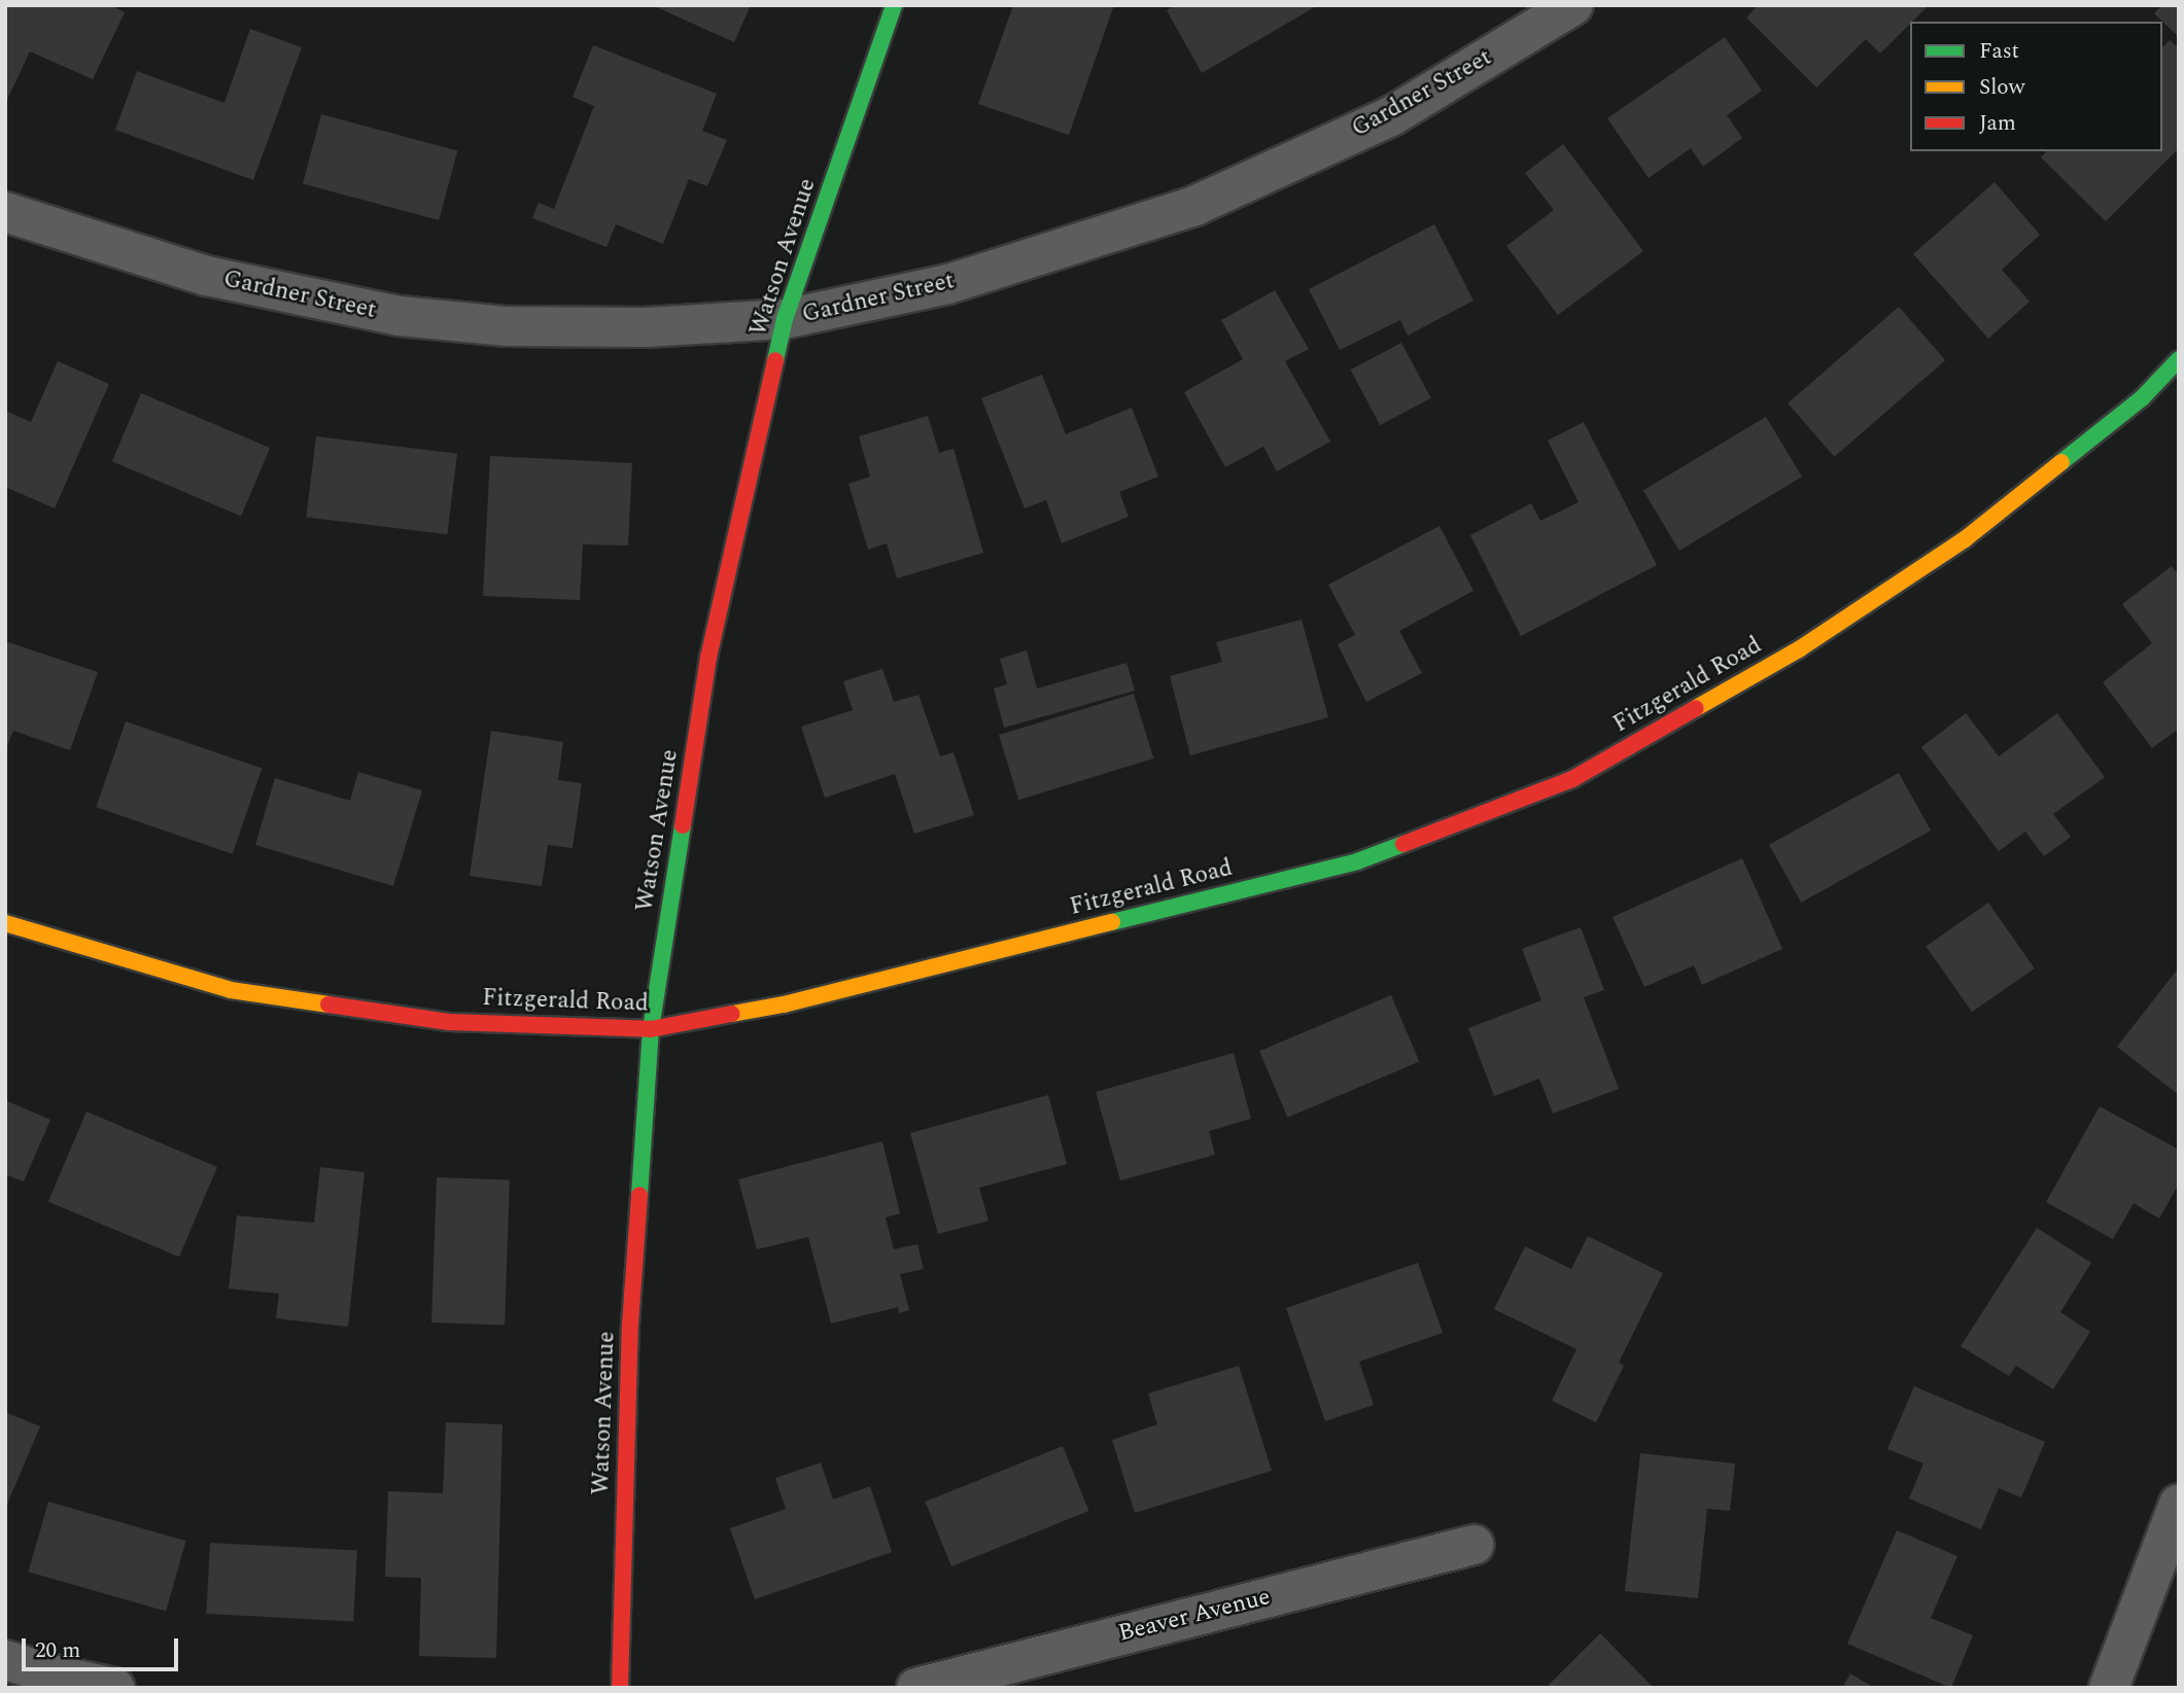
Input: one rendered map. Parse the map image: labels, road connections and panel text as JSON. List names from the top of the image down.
{
  "streets": {
    "main road": ["Watson Avenue", "Fitzgerald Road"],
    "street": ["Gardner Street", "Beaver Avenue"]
  },
  "crossings": [
    ["Gardner Street", "Watson Avenue"],
    ["Watson Avenue", "Fitzgerald Road"]
  ],
  "legend": ["Fast", "Slow", "Jam"],
  "scale_bar": "20 m"
}
